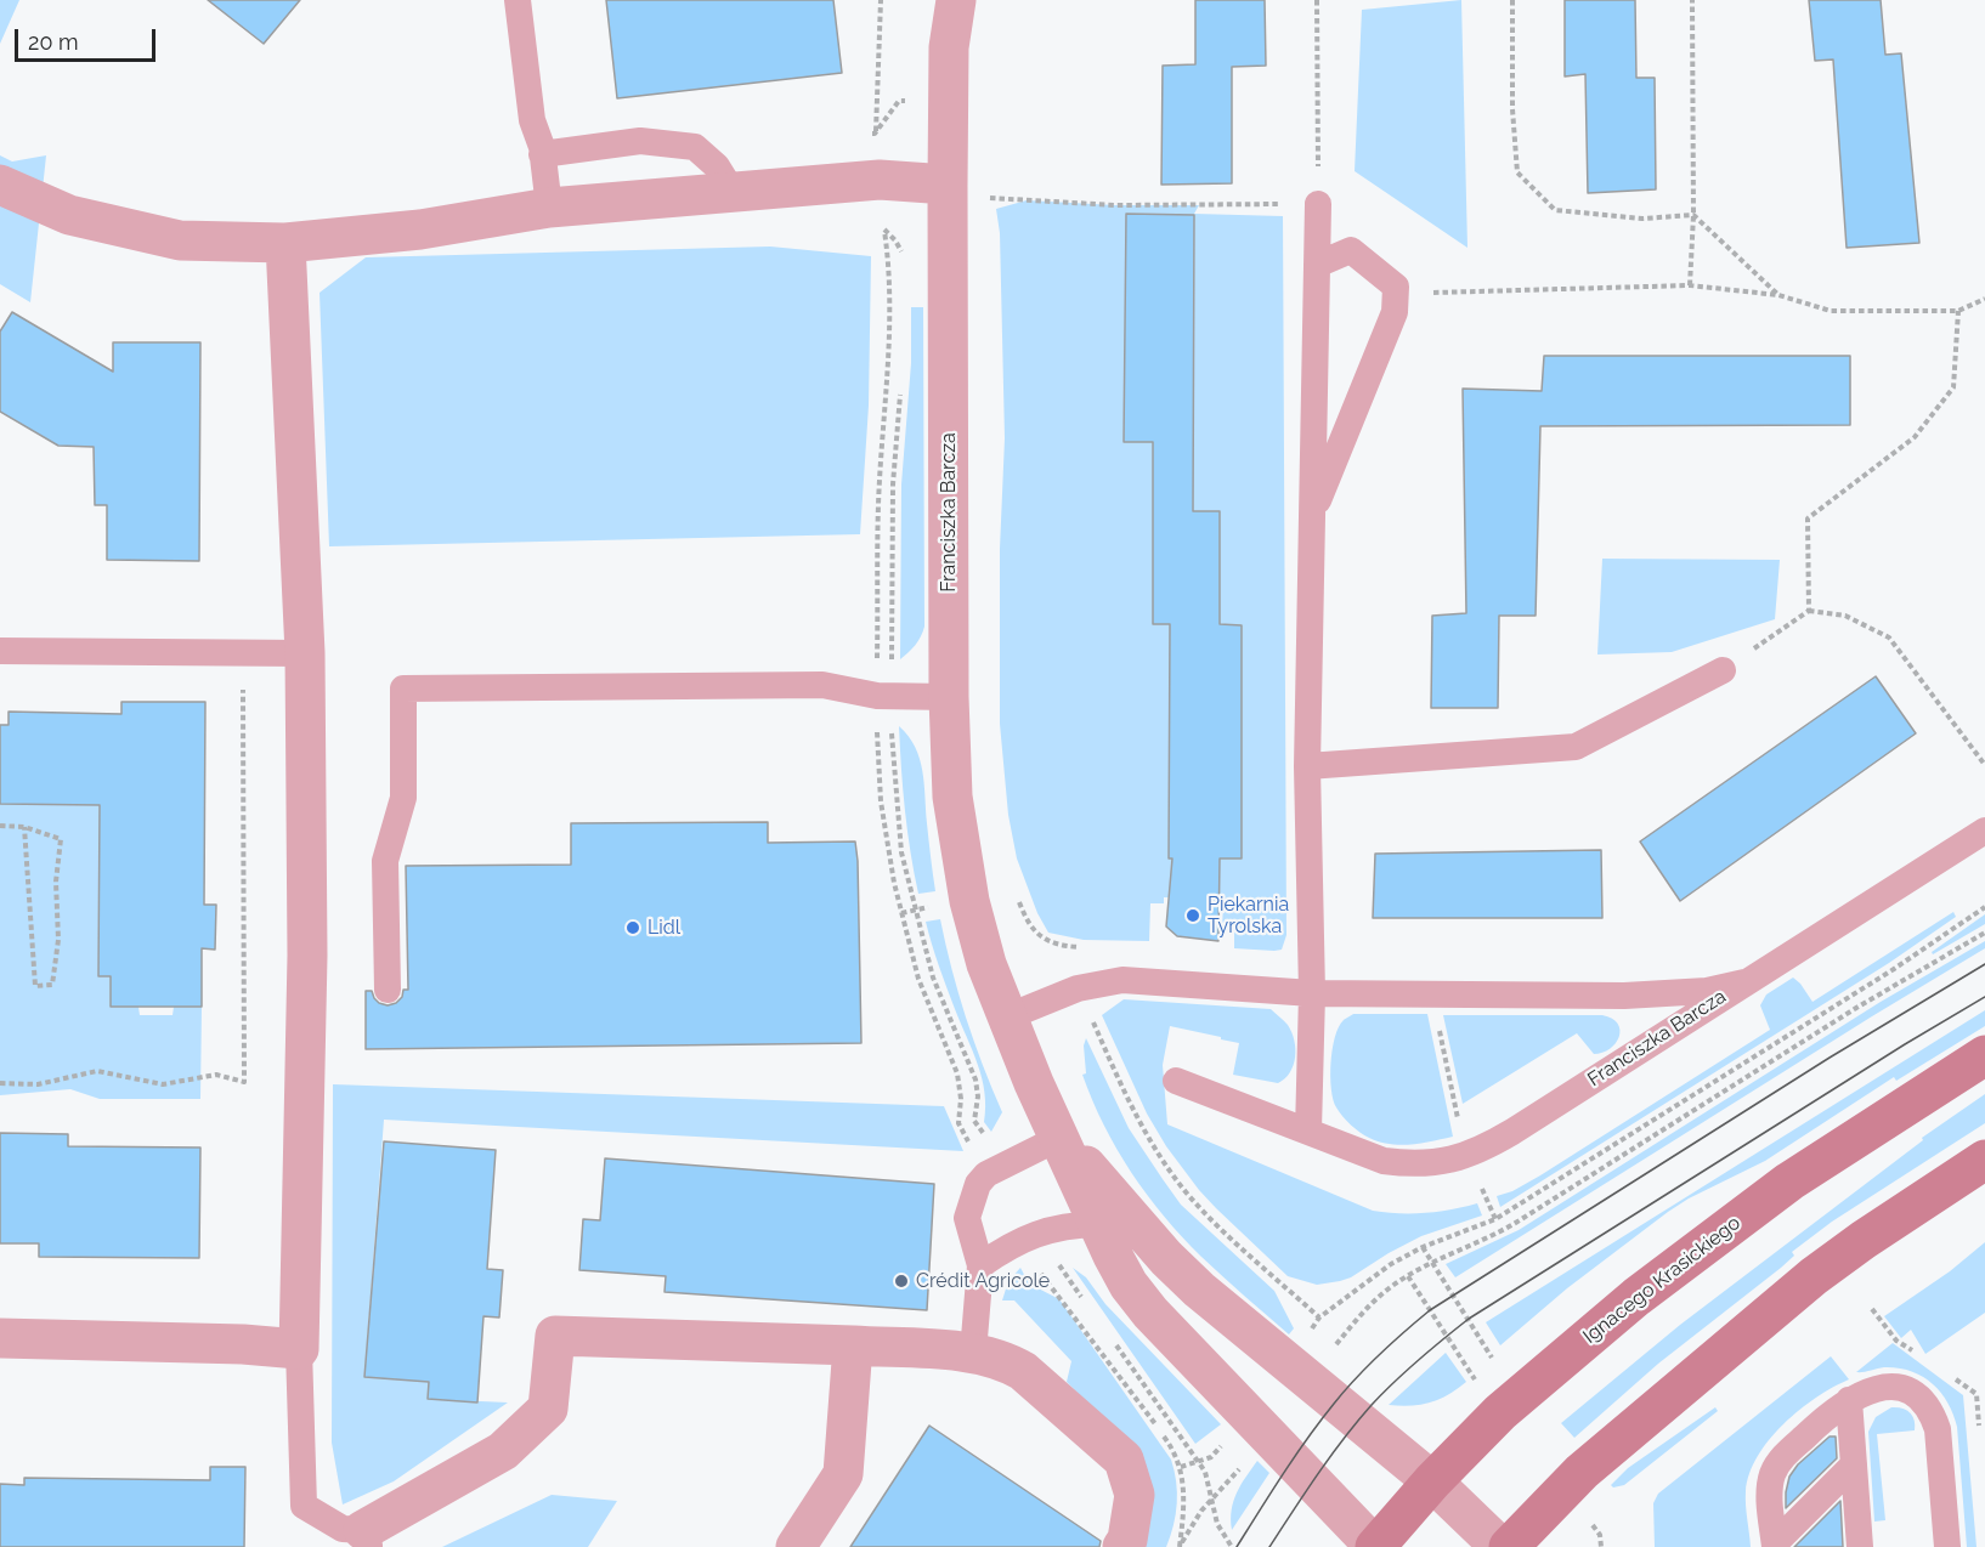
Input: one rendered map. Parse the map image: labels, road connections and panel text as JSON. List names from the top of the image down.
{
  "streets": {
    "main road": ["Ignacego Krasickiego"],
    "street": ["Franciszka Barcza"]
  },
  "crossings": [
    ["Franciszka Barcza", "Ignacego Krasickiego"]
  ],
  "places": ["Piekarnia Tyrolska", "Lidl", "Crédit Agricole"],
  "scale_bar": "20 m"
}
